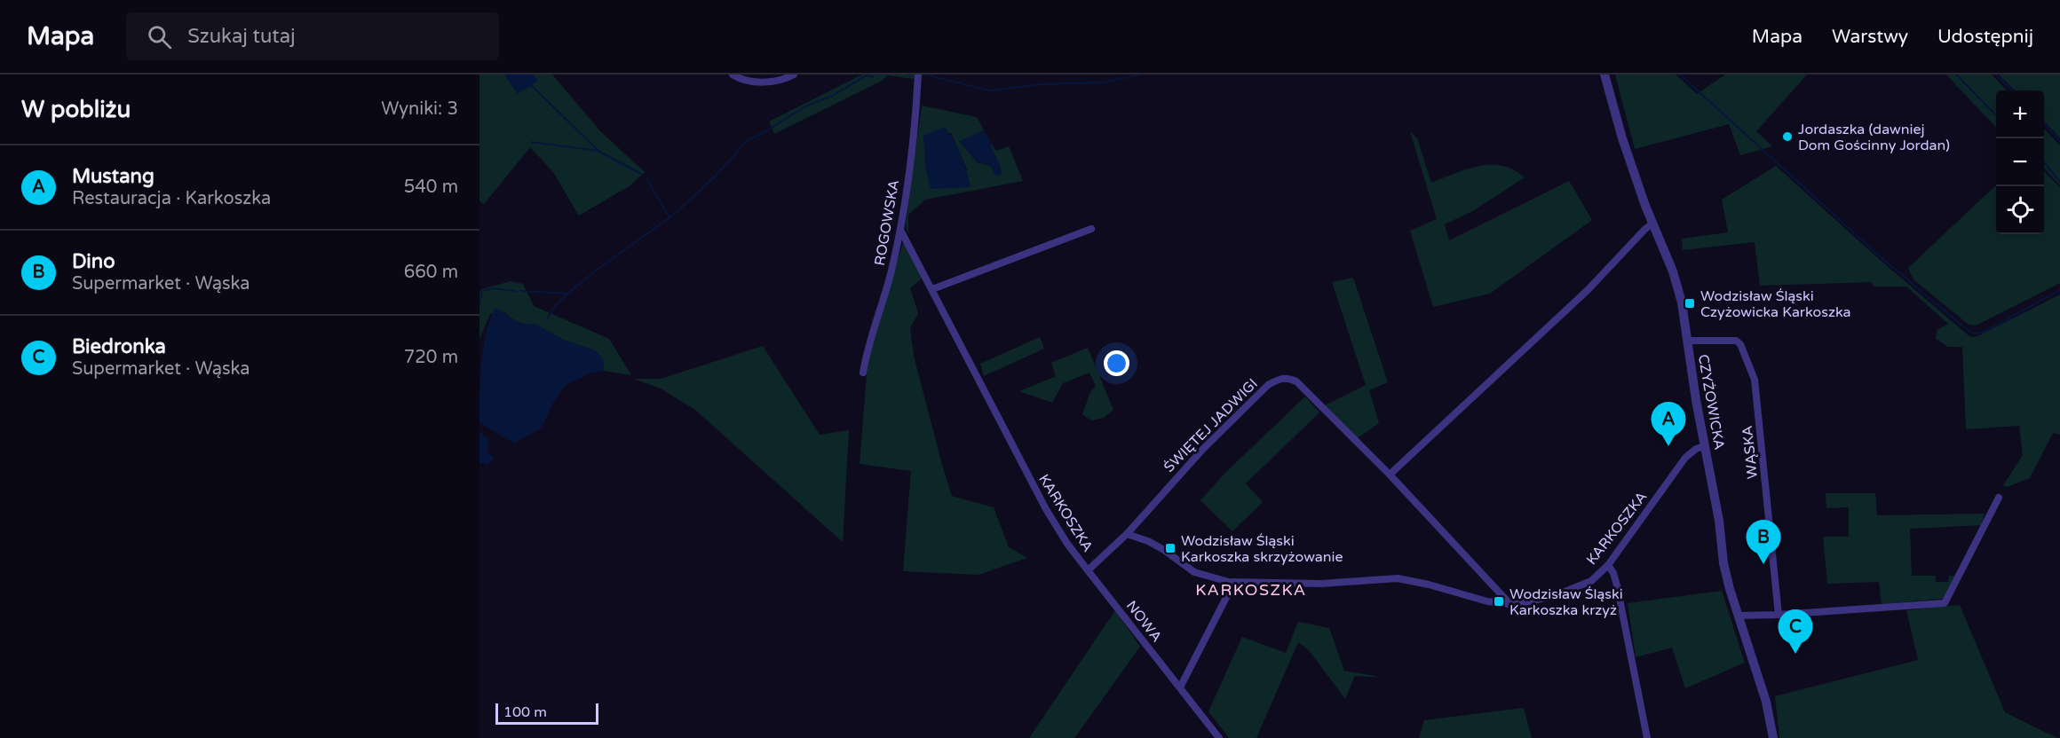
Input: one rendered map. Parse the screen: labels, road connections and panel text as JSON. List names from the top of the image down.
{
  "streets": {
    "street": [
      "ROGOWSKA",
      "CZYŻOWICKA",
      "ŚWIĘTEJ JADWIGI",
      "WĄSKA",
      "KARKOSZKA",
      "NOWA"
    ]
  },
  "crossings": [
    ["ROGOWSKA", "KARKOSZKA"],
    ["CZYŻOWICKA", "WĄSKA"],
    ["CZYŻOWICKA", "KARKOSZKA"],
    ["ŚWIĘTEJ JADWIGI", "KARKOSZKA"],
    ["KARKOSZKA", "NOWA"]
  ],
  "districts": ["KARKOSZKA"],
  "places": {
    "other": ["Jordaszka (dawniej Dom Gościnny Jordan)"],
    "transit": ["Wodzisław Śląski Czyżowicka Karkoszka", "Wodzisław Śląski Karkoszka skrzyżowanie", "Wodzisław Śląski Karkoszka krzyż"]
  },
  "scale_bar": "100 m",
  "page": {
    "header": "Mapa",
    "search": "Szukaj tutaj",
    "nav": ["Mapa", "Warstwy", "Udostępnij"],
    "heading": ["W pobliżu", "Wyniki: 3"],
    "map_buttons": ["+", "−"],
    "list": [
      {
        "mark": "A",
        "name": "Mustang",
        "note": "Restauracja · Karkoszka",
        "value": "540 m"
      },
      {
        "mark": "B",
        "name": "Dino",
        "note": "Supermarket · Wąska",
        "value": "660 m"
      },
      {
        "mark": "C",
        "name": "Biedronka",
        "note": "Supermarket · Wąska",
        "value": "720 m"
      }
    ],
    "pins": ["A", "B", "C"],
    "scale": "100 m"
  }
}
